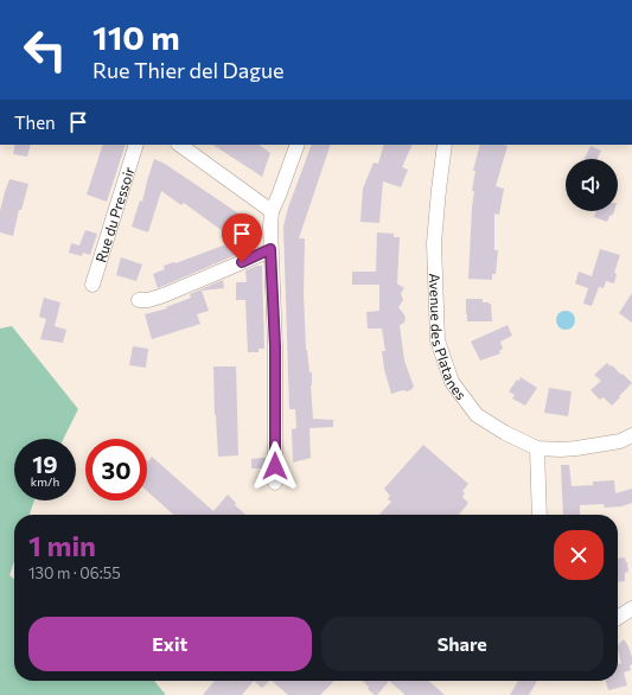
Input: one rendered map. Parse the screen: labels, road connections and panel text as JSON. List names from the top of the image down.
{
  "streets": {
    "street": ["Rue du Pressoir", "Avenue des Platanes"]
  },
  "page": {
    "turn": ["110 m", "Rue Thier del Dague"],
    "then": "Then",
    "speed": "19 km/h",
    "limit": "30",
    "heading": ["1 min", "130 m · 06:55"],
    "buttons": ["Exit", "Share"]
  }
}
